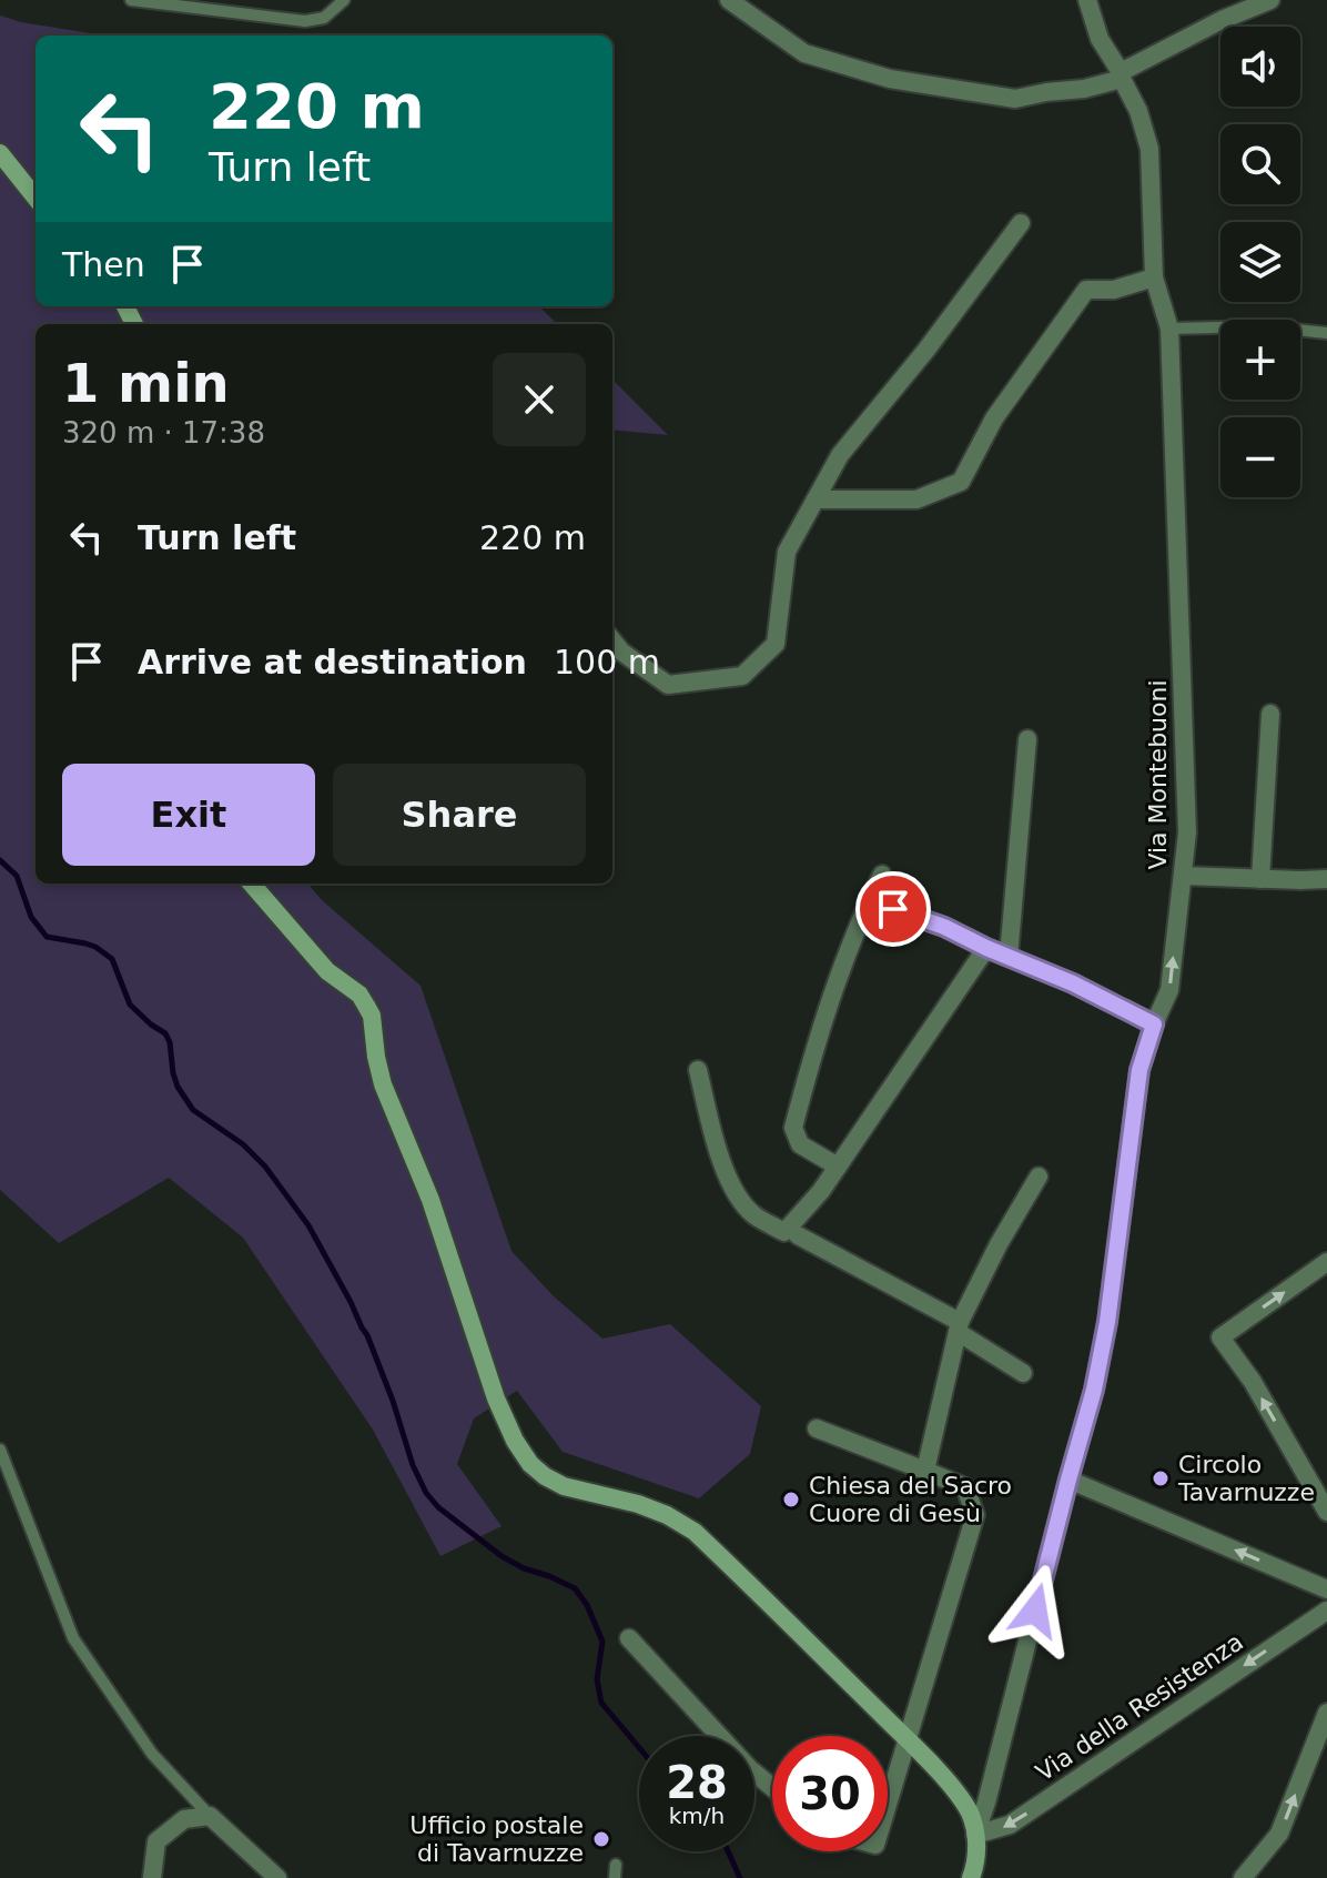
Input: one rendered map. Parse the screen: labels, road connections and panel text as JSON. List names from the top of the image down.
{
  "streets": {
    "main road": ["Via Montebuoni"],
    "street": ["Via della Resistenza"]
  },
  "crossings": [
    ["Via Montebuoni", "Via della Resistenza"]
  ],
  "one_way": ["Via della Resistenza"],
  "places": ["Circolo Tavarnuzze", "Chiesa del Sacro Cuore di Gesù", "Ufficio postale di Tavarnuzze"],
  "page": {
    "map_buttons": ["+", "−"],
    "turn": ["220 m", "Turn left"],
    "then": "Then",
    "heading": ["1 min", "320 m · 17:38"],
    "list": [
      {
        "name": "Turn left",
        "value": "220 m"
      },
      {
        "name": "Arrive at destination",
        "value": "100 m"
      }
    ],
    "buttons": ["Exit", "Share"],
    "speed": "28 km/h",
    "limit": "30"
  }
}
